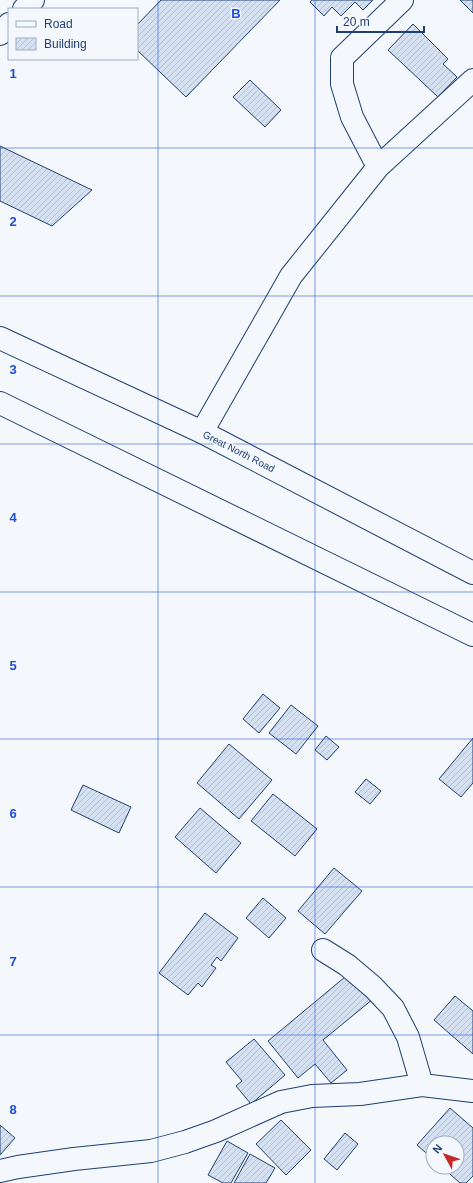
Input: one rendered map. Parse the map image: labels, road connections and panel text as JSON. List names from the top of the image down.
{
  "streets": {
    "main road": ["Great North Road"]
  },
  "legend": ["Road", "Building"],
  "scale_bar": "20 m",
  "north": "top left",
  "grid": {
    "columns": ["B"],
    "rows": [
      "1",
      "2",
      "3",
      "4",
      "5",
      "6",
      "7",
      "8"
    ]
  }
}
